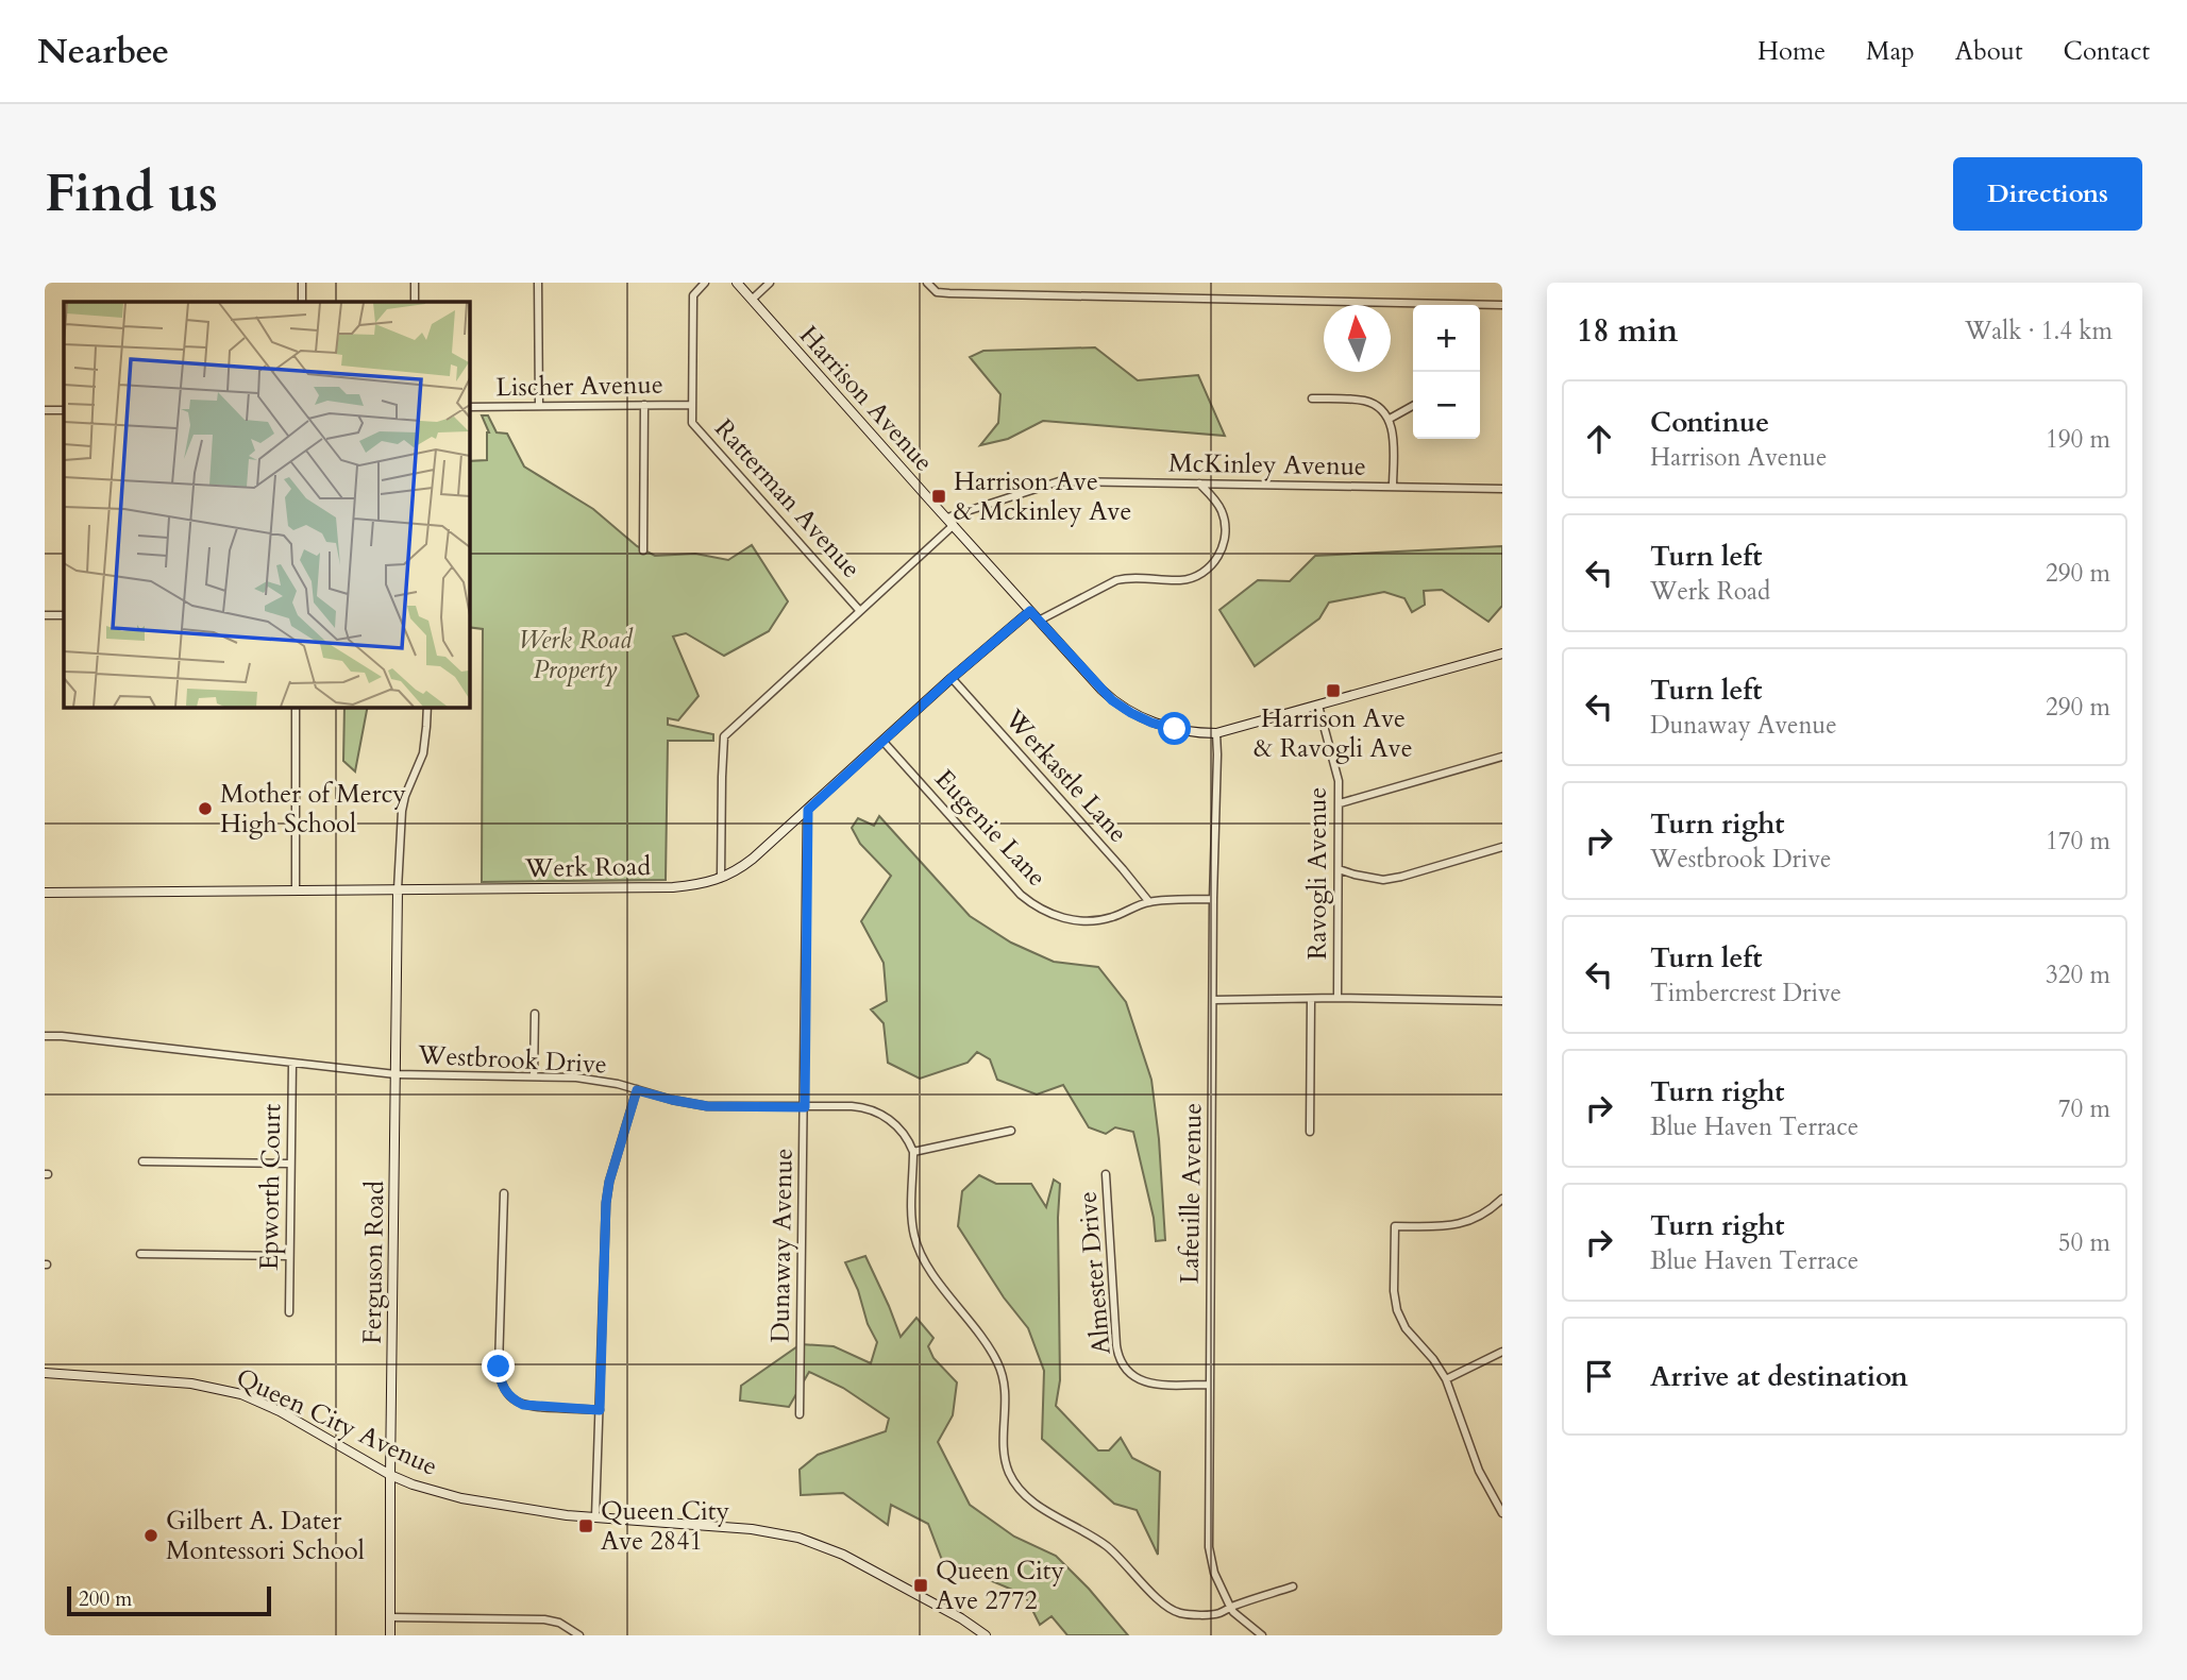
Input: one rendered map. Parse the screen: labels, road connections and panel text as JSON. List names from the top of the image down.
{
  "streets": {
    "main road": [
      "Harrison Avenue",
      "Werk Road",
      "Ferguson Road",
      "Queen City Avenue"
    ],
    "street": [
      "Lischer Avenue",
      "McKinley Avenue",
      "Ratterman Avenue",
      "Werkastle Lane",
      "Eugenie Lane",
      "Ravogli Avenue",
      "Westbrook Drive",
      "Epworth Court",
      "Lafeuille Avenue",
      "Dunaway Avenue",
      "Almester Drive"
    ]
  },
  "crossings": [
    ["Lischer Avenue", "Ratterman Avenue"],
    ["Harrison Avenue", "McKinley Avenue"],
    ["Harrison Avenue", "Werk Road"],
    ["Harrison Avenue", "Ravogli Avenue"],
    ["Harrison Avenue", "Lafeuille Avenue"],
    ["McKinley Avenue", "Ratterman Avenue"],
    ["McKinley Avenue", "Werk Road"],
    ["Werkastle Lane", "Eugenie Lane"],
    ["Werkastle Lane", "Werk Road"],
    ["Eugenie Lane", "Werk Road"],
    ["Eugenie Lane", "Lafeuille Avenue"],
    ["Werk Road", "Dunaway Avenue"],
    ["Werk Road", "Ferguson Road"],
    ["Westbrook Drive", "Epworth Court"],
    ["Westbrook Drive", "Dunaway Avenue"],
    ["Westbrook Drive", "Ferguson Road"],
    ["Lafeuille Avenue", "Almester Drive"],
    ["Ferguson Road", "Queen City Avenue"]
  ],
  "parks": ["Werk Road Property"],
  "places": {
    "transit": [
      "Harrison Ave & Mckinley Ave",
      "Harrison Ave & Ravogli Ave",
      "Queen City Ave 2841",
      "Queen City Ave 2772"
    ],
    "other": ["Mother of Mercy High School", "Gilbert A. Dater Montessori School"]
  },
  "scale_bar": "200 m",
  "north": "top",
  "page": {
    "header": "Nearbee",
    "nav": [
      "Home",
      "Map",
      "About",
      "Contact"
    ],
    "buttons": "Directions",
    "title": "Find us",
    "heading": ["18 min", "Walk · 1.4 km"],
    "map_buttons": ["+", "−"],
    "list": [
      ["Continue", "Harrison Avenue", "190 m"],
      ["Turn left", "Werk Road", "290 m"],
      ["Turn left", "Dunaway Avenue", "290 m"],
      ["Turn right", "Westbrook Drive", "170 m"],
      ["Turn left", "Timbercrest Drive", "320 m"],
      ["Turn right", "Blue Haven Terrace", "70 m"],
      ["Turn right", "Blue Haven Terrace", "50 m"],
      "Arrive at destination"
    ],
    "scale": "200 m"
  }
}
